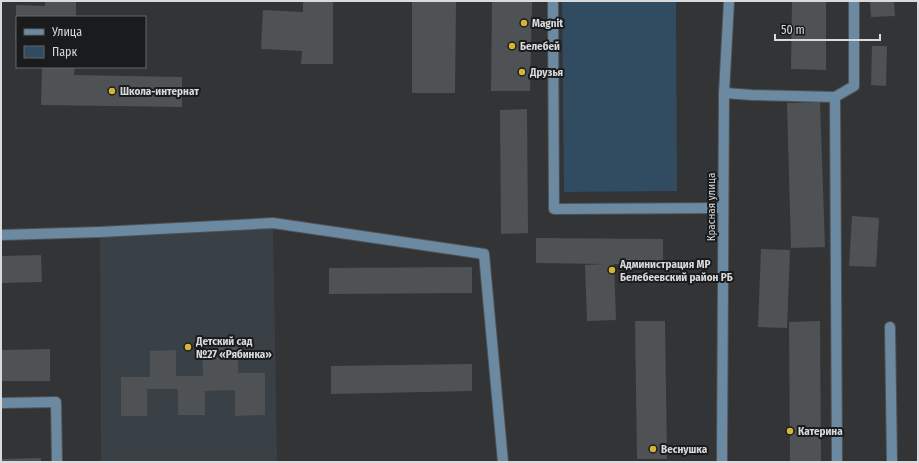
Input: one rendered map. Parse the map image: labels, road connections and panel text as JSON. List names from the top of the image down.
{
  "streets": {
    "street": ["Красная улица"]
  },
  "places": [
    "Magnit",
    "Белебей",
    "Друзья",
    "Школа-интернат",
    "Администрация МР Белебеевский район РБ",
    "Детский сад №27 «Рябинка»",
    "Катерина",
    "Веснушка"
  ],
  "legend": ["Улица", "Парк"],
  "scale_bar": "50 m"
}
